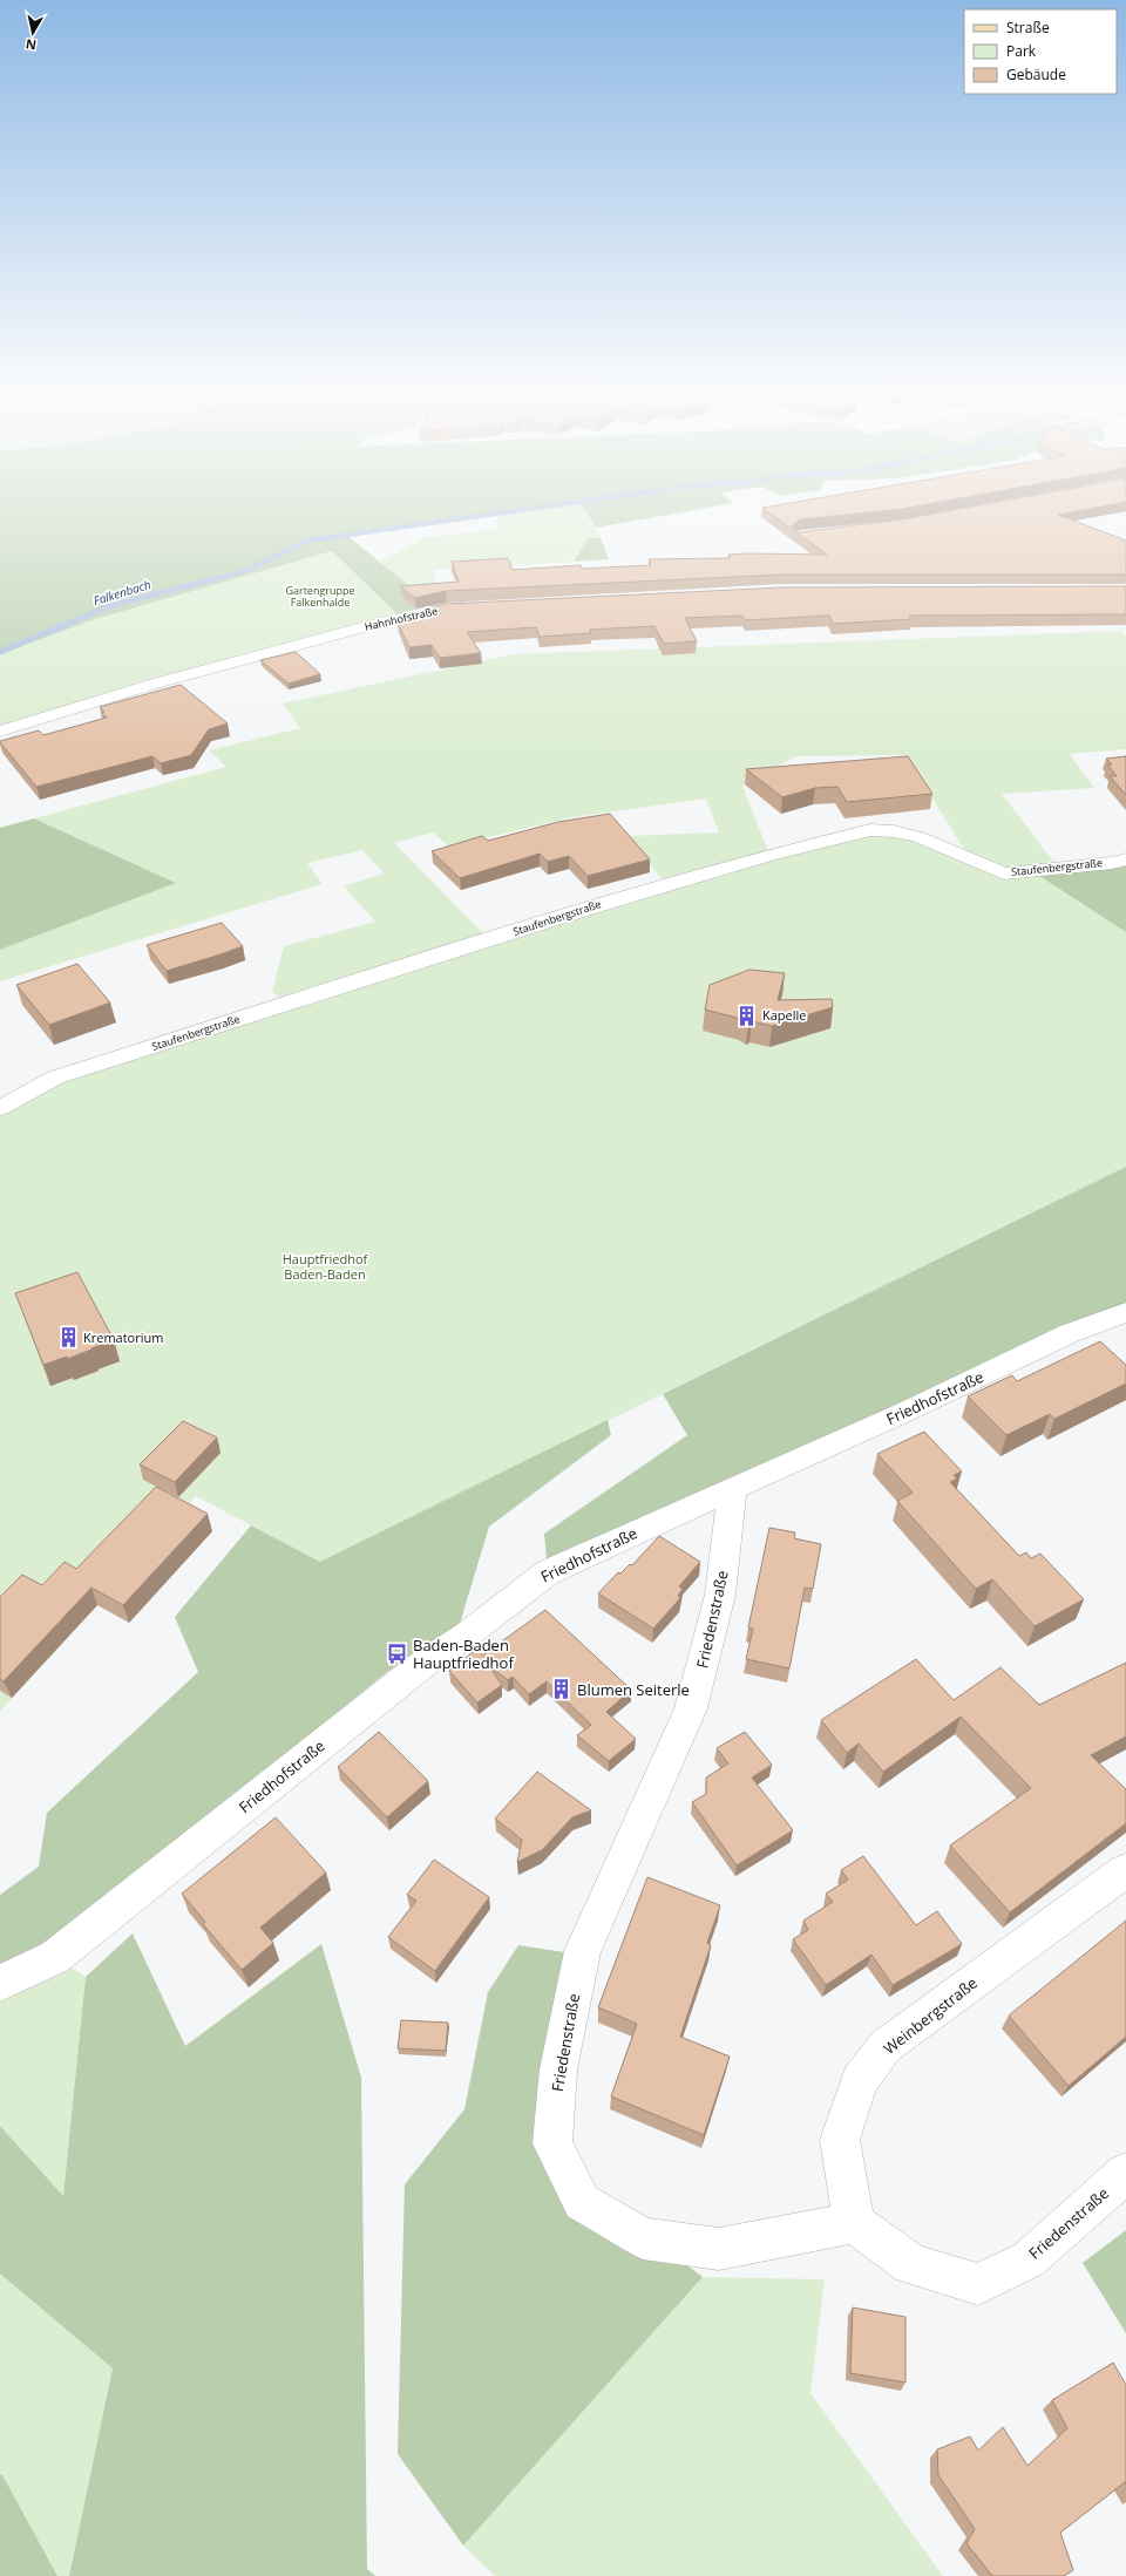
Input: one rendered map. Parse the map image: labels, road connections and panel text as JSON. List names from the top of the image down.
{
  "streets": {
    "street": [
      "Hahnhofstraße",
      "Staufenbergstraße",
      "Friedhofstraße",
      "Friedenstraße",
      "Weinbergstraße"
    ]
  },
  "crossings": [
    ["Friedhofstraße", "Friedenstraße"],
    ["Friedenstraße", "Weinbergstraße"]
  ],
  "water": ["Falkenbach"],
  "parks": ["Gartengruppe Falkenhalde", "Hauptfriedhof Baden-Baden"],
  "places": {
    "building": ["Kapelle", "Krematorium", "Blumen Seiterle"],
    "bus stop": ["Baden-Baden Hauptfriedhof"]
  },
  "legend": ["Straße", "Park", "Gebäude"],
  "north": "bottom"
}
